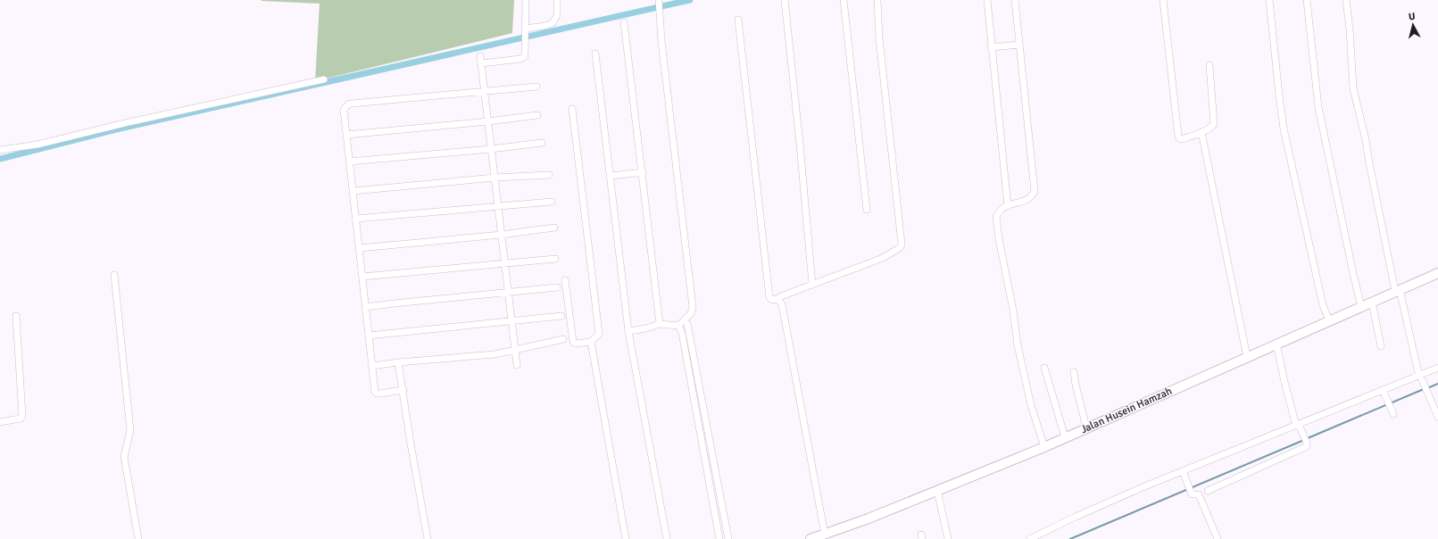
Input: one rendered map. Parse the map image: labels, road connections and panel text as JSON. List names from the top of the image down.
{
  "streets": {
    "street": ["Jalan Husein Hamzah"]
  },
  "north": "top"
}
